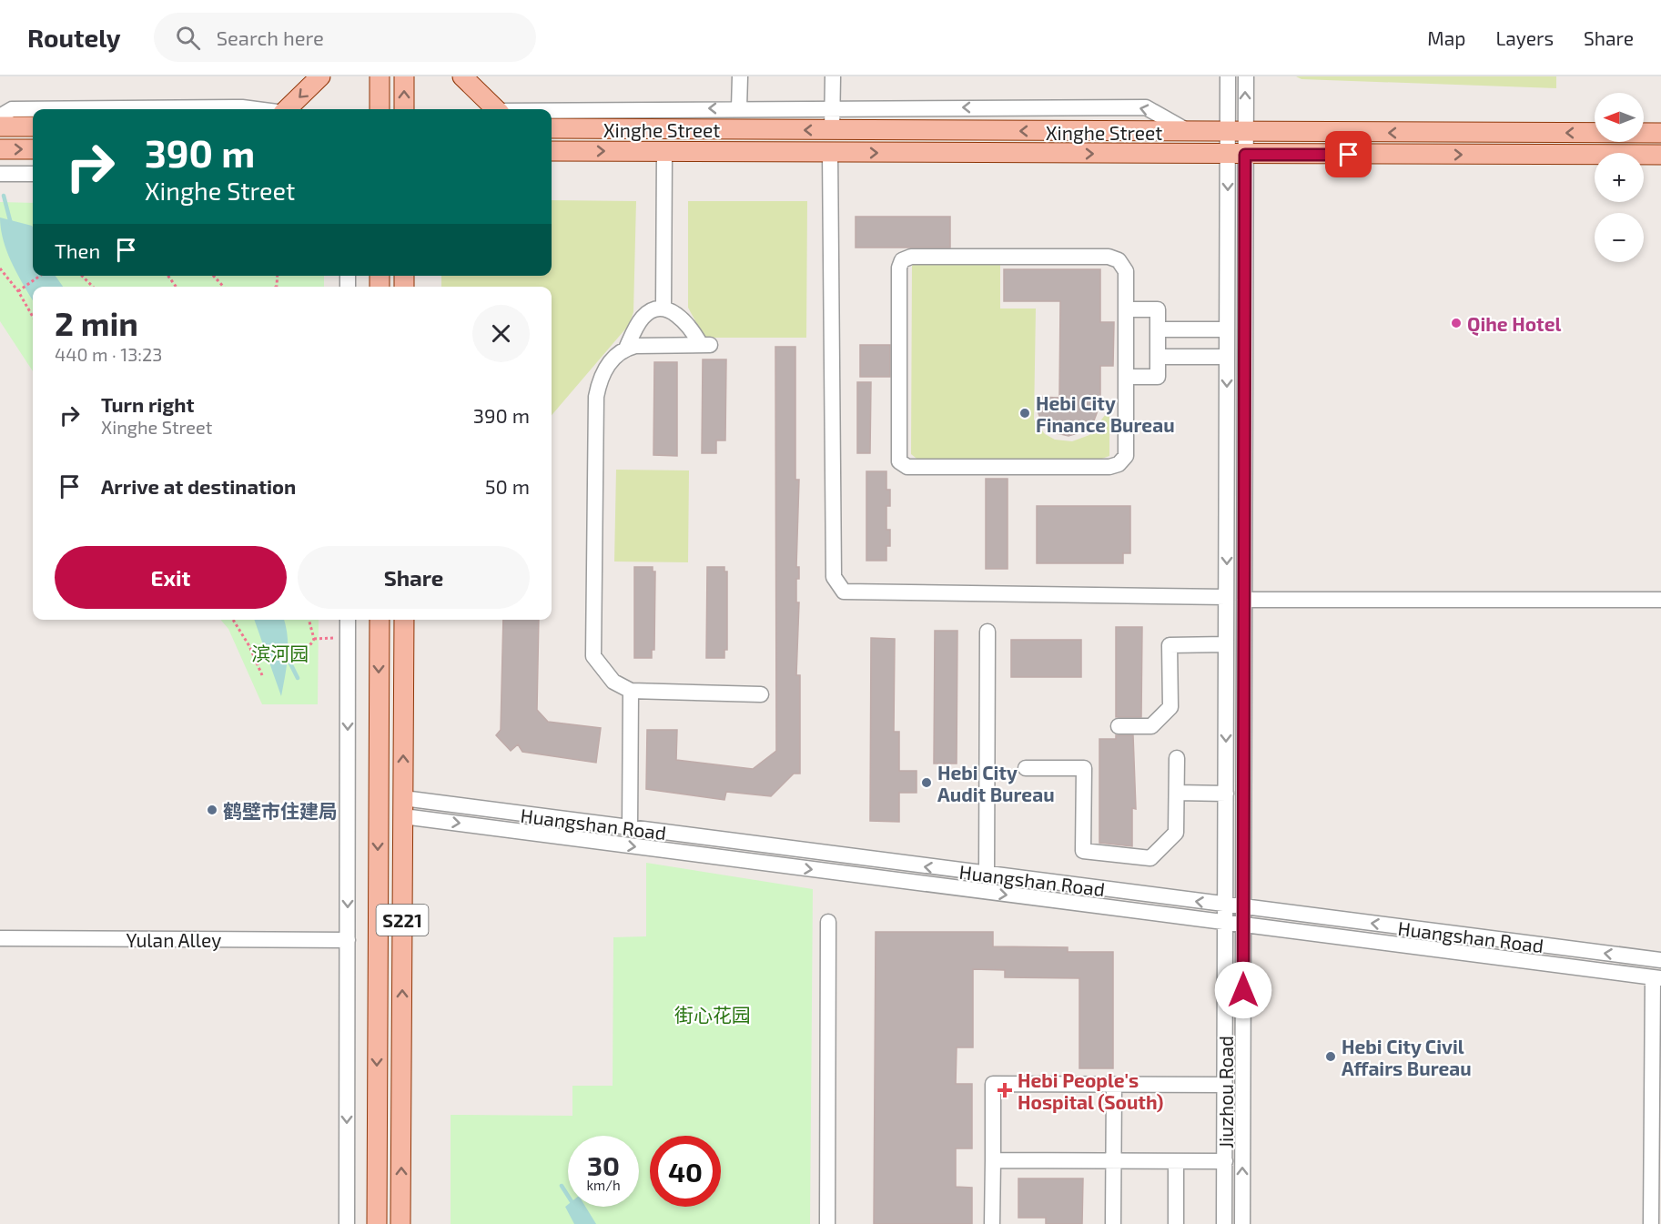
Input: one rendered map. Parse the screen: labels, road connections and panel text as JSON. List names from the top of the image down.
{
  "streets": {
    "main road": ["Xinghe Street", "S221"],
    "street": ["Huangshan Road", "Yulan Alley", "Jiuzhou Road"]
  },
  "crossings": [
    ["Xinghe Street", "Jiuzhou Road"],
    ["Huangshan Road", "S221"],
    ["Huangshan Road", "Jiuzhou Road"]
  ],
  "parks": ["滨河园", "街心花园"],
  "places": {
    "other": [
      "Qihe Hotel",
      "Hebi City Finance Bureau",
      "Hebi City Audit Bureau",
      "鹤壁市住建局",
      "Hebi City Civil Affairs Bureau"
    ],
    "health": ["Hebi People's Hospital (South)"]
  },
  "north": "left",
  "page": {
    "header": "Routely",
    "search": "Search here",
    "nav": ["Map", "Layers", "Share"],
    "map_buttons": ["+", "−"],
    "turn": ["390 m", "Xinghe Street"],
    "then": "Then",
    "heading": ["2 min", "440 m · 13:23"],
    "list": [
      {
        "name": "Turn right",
        "note": "Xinghe Street",
        "value": "390 m"
      },
      {
        "name": "Arrive at destination",
        "value": "50 m"
      }
    ],
    "buttons": ["Exit", "Share"],
    "speed": "30 km/h",
    "limit": "40"
  }
}
